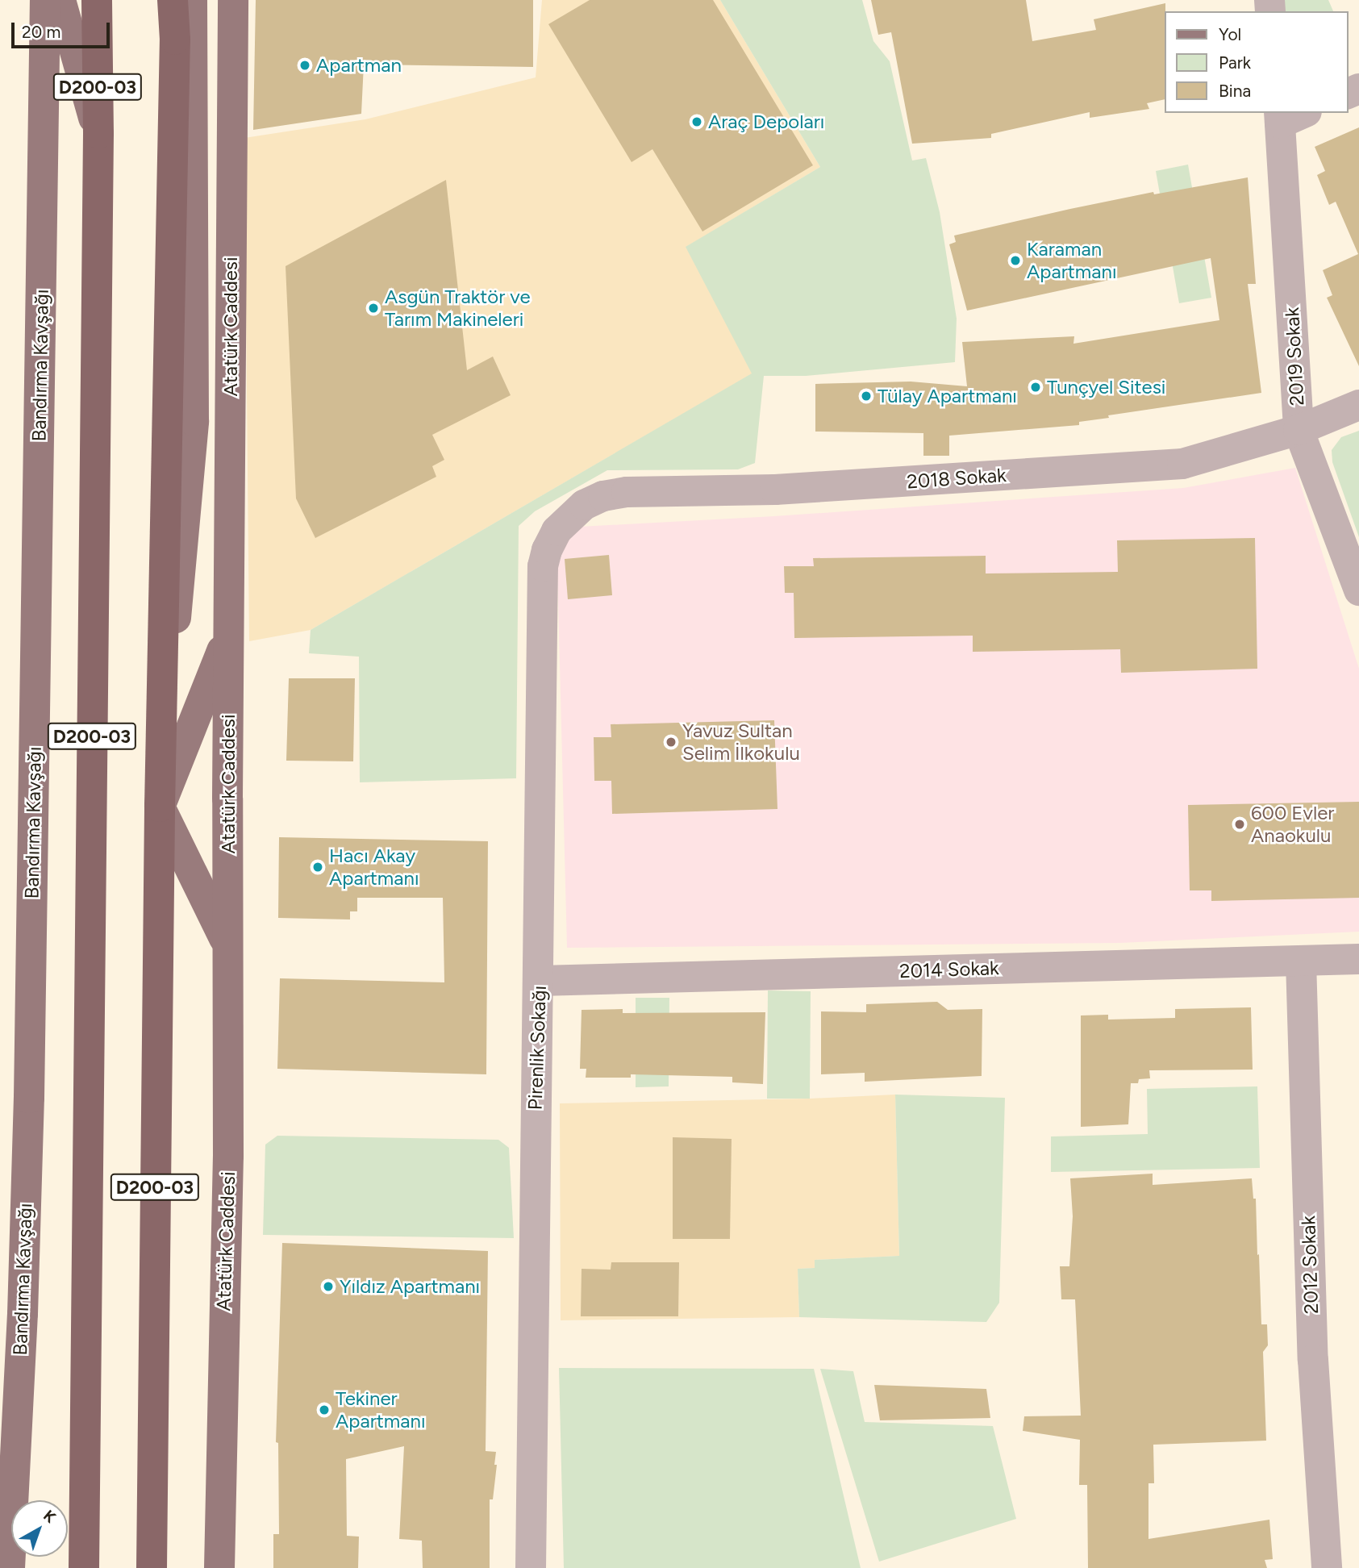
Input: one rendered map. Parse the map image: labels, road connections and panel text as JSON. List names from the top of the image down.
{
  "streets": {
    "highway": ["D200-03"],
    "main road": ["Atatürk Caddesi", "Bandırma Kavşağı"],
    "street": [
      "2019 Sokak",
      "2018 Sokak",
      "2014 Sokak",
      "Pirenlik Sokağı",
      "2012 Sokak"
    ]
  },
  "crossings": [
    ["2019 Sokak", "2018 Sokak"],
    ["2018 Sokak", "Pirenlik Sokağı"],
    ["2014 Sokak", "Pirenlik Sokağı"],
    ["2014 Sokak", "2012 Sokak"]
  ],
  "places": [
    "Apartman",
    "Araç Depoları",
    "Karaman Apartmanı",
    "Asgün Traktör ve Tarım Makineleri",
    "Tunçyel Sitesi",
    "Tülay Apartmanı",
    "Yavuz Sultan Selim İlkokulu",
    "600 Evler Anaokulu",
    "Hacı Akay Apartmanı",
    "Yıldız Apartmanı",
    "Tekiner Apartmanı"
  ],
  "legend": ["Yol", "Park", "Bina"],
  "scale_bar": "20 m",
  "north": "top right"
}
